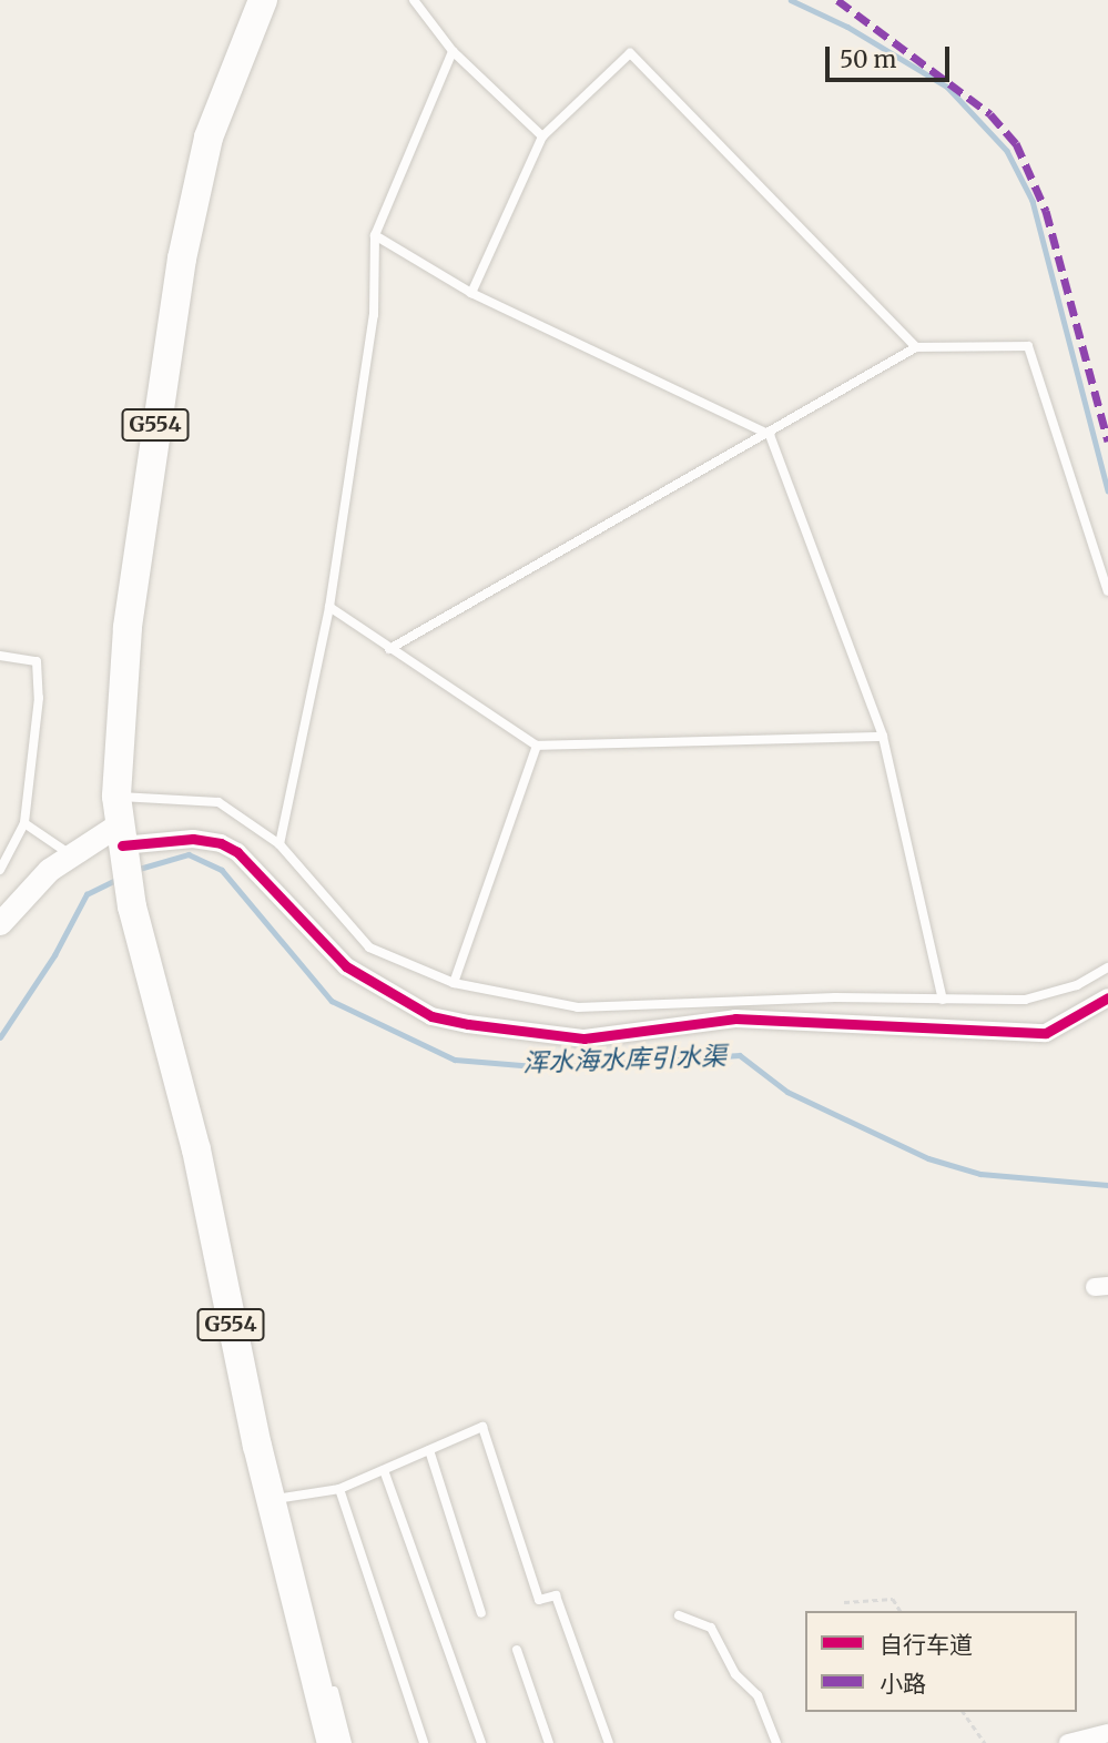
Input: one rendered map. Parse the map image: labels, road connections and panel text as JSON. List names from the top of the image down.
{
  "streets": {
    "highway": ["G554"]
  },
  "water": ["浑水海水库引水渠"],
  "legend": ["自行车道", "小路"],
  "scale_bar": "50 m"
}
